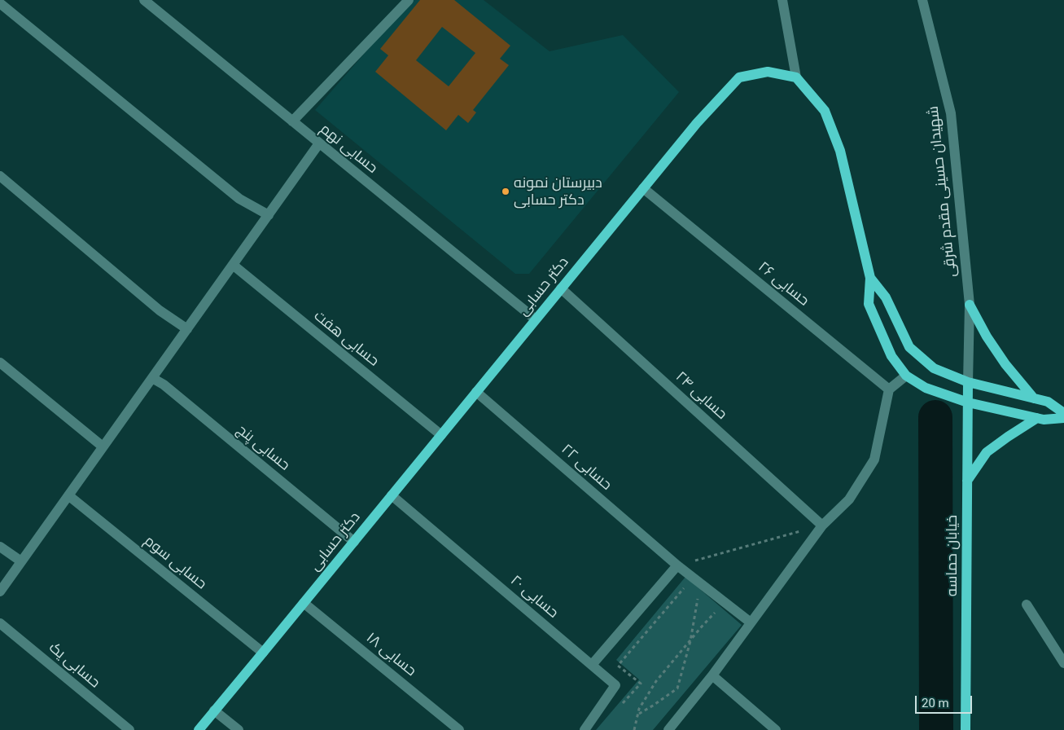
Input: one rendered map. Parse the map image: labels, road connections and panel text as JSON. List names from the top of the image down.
{
  "streets": {
    "main road": ["دکتر حسابی", "خیابان حماسه"],
    "street": [
      "حسابی نهم",
      "شهیدان حسینی مقدم شرقی",
      "حسابی ۲۶",
      "حسابی هفت",
      "حسابی ۲۴",
      "حسابی پنج",
      "حسابی ۲۲",
      "حسابی سوم",
      "حسابی ۲۰",
      "حسابی ۱۸",
      "حسابی یک"
    ]
  },
  "crossings": [
    ["حسابی نهم", "دکتر حسابی"],
    ["شهیدان حسینی مقدم شرقی", "خیابان حماسه"],
    ["حسابی ۲۶", "دکتر حسابی"],
    ["دکتر حسابی", "حسابی هفت"],
    ["دکتر حسابی", "حسابی ۲۴"],
    ["دکتر حسابی", "حسابی پنج"],
    ["دکتر حسابی", "حسابی ۲۲"],
    ["دکتر حسابی", "حسابی سوم"],
    ["دکتر حسابی", "حسابی ۲۰"],
    ["دکتر حسابی", "حسابی ۱۸"]
  ],
  "places": ["دبیرستان نمونه دکتر حسابی"],
  "scale_bar": "20 m"
}
